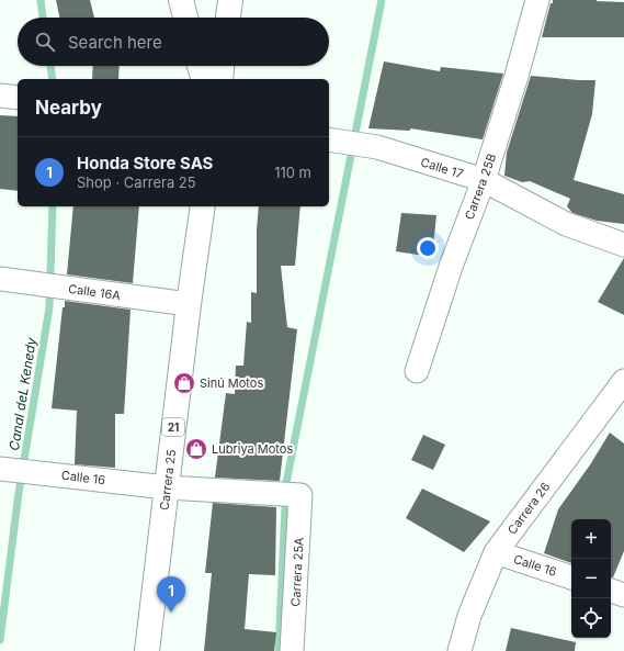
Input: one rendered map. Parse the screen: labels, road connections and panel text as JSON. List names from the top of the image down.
{
  "streets": {
    "main road": ["21", "Carrera 25"],
    "street": [
      "Calle 17",
      "Carrera 25B",
      "Calle 16A",
      "Calle 16",
      "Carrera 26",
      "Carrera 25A"
    ]
  },
  "crossings": [
    ["Calle 17", "Carrera 25B"],
    ["Calle 16A", "Carrera 25"],
    ["Calle 16", "Carrera 25"],
    ["Calle 16", "Carrera 26"],
    ["Calle 16", "Carrera 25A"]
  ],
  "water": ["Canal deL Kenedy"],
  "places": {
    "shop": ["Sinú Motos", "Lubriya Motos"]
  },
  "page": {
    "search": "Search here",
    "heading": "Nearby",
    "list": [
      {
        "mark": "1",
        "name": "Honda Store SAS",
        "note": "Shop · Carrera 25",
        "value": "110 m"
      }
    ],
    "map_buttons": ["+", "−"],
    "pins": "1"
  }
}
